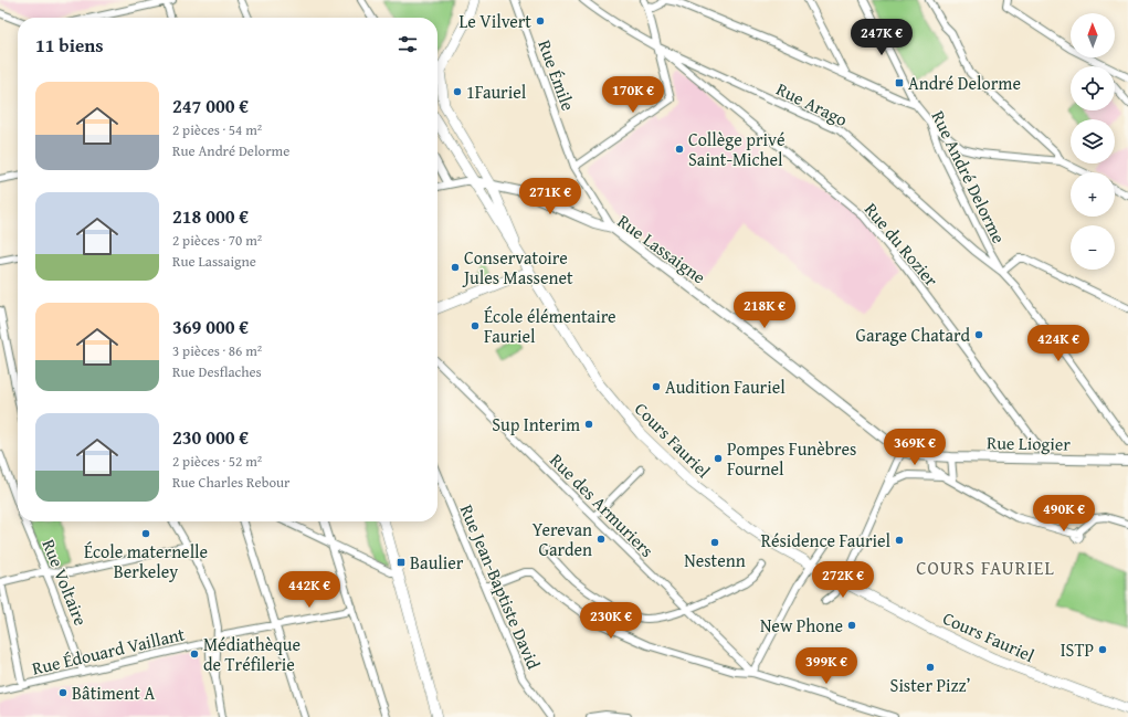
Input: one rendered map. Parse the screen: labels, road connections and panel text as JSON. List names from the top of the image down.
{
  "streets": {
    "main road": ["Cours Fauriel"],
    "street": [
      "Rue Émile",
      "Rue Arago",
      "Rue André Delorme",
      "Rue du Rozier",
      "Rue Lassaigne",
      "Rue Liogier",
      "Rue des Armuriers",
      "Rue Voltaire",
      "Rue Jean-Baptiste David",
      "Rue Édouard Vaillant"
    ]
  },
  "crossings": [
    ["Rue Émile", "Rue Lassaigne"],
    ["Rue Arago", "Rue André Delorme"],
    ["Rue Arago", "Rue du Rozier"],
    ["Rue du Rozier", "Rue Liogier"],
    ["Rue Lassaigne", "Cours Fauriel"],
    ["Rue Lassaigne", "Rue Liogier"],
    ["Rue Voltaire", "Rue Édouard Vaillant"]
  ],
  "districts": ["COURS FAURIEL"],
  "places": {
    "other": [
      "Le Vilvert",
      "1Fauriel",
      "Collège privé Saint-Michel",
      "Conservatoire Jules Massenet",
      "École élémentaire Fauriel",
      "Garage Chatard",
      "Audition Fauriel",
      "Sup Interim",
      "Pompes Funèbres Fournel",
      "École maternelle Berkeley",
      "Yerevan Garden",
      "Résidence Fauriel",
      "Nestenn",
      "New Phone",
      "ISTP",
      "Médiathèque de Tréfilerie",
      "Sister Pizz’",
      "Bâtiment A"
    ],
    "transit": ["André Delorme", "Baulier"]
  },
  "north": "top",
  "page": {
    "map_buttons": ["+", "−"],
    "heading": "11 biens",
    "price": [
      "247K €",
      "170K €",
      "271K €",
      "218K €",
      "424K €",
      "369K €",
      "490K €",
      "272K €",
      "442K €",
      "230K €",
      "399K €"
    ],
    "list": [
      {
        "name": "247 000 €",
        "note": "2 pièces · 54 m² · Rue André Delorme"
      },
      {
        "name": "218 000 €",
        "note": "2 pièces · 70 m² · Rue Lassaigne"
      },
      {
        "name": "369 000 €",
        "note": "3 pièces · 86 m² · Rue Desflaches"
      },
      {
        "name": "230 000 €",
        "note": "2 pièces · 52 m² · Rue Charles Rebour"
      }
    ]
  }
}
